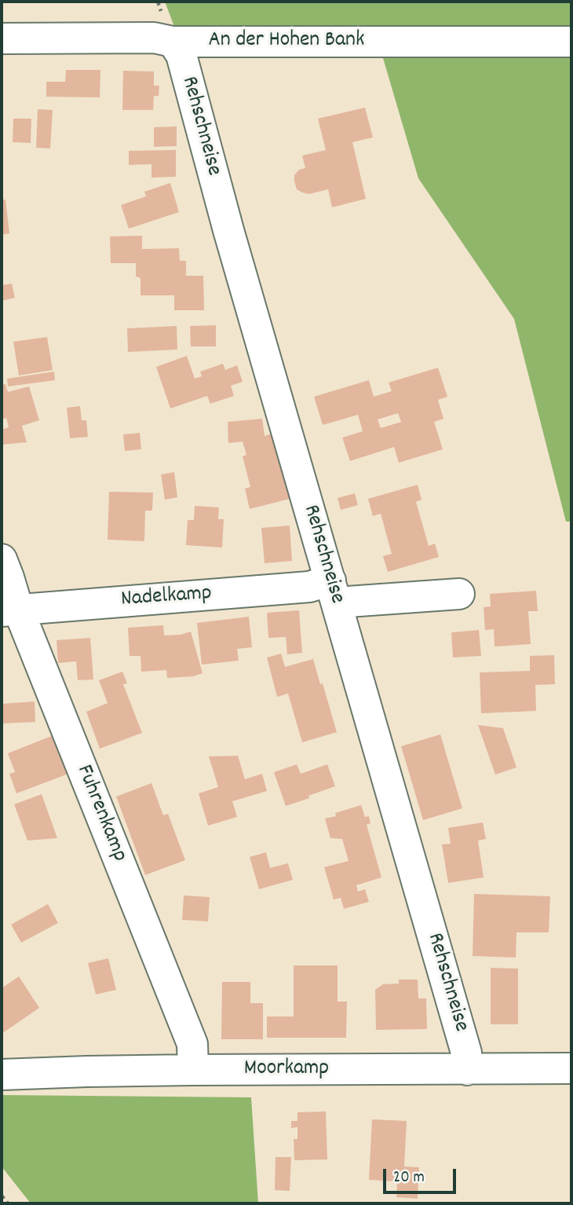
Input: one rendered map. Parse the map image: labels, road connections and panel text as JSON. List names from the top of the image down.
{
  "streets": {
    "street": [
      "An der Hohen Bank",
      "Rehschneise",
      "Nadelkamp",
      "Fuhrenkamp",
      "Moorkamp"
    ]
  },
  "crossings": [
    ["An der Hohen Bank", "Rehschneise"],
    ["Rehschneise", "Nadelkamp"],
    ["Rehschneise", "Moorkamp"],
    ["Nadelkamp", "Fuhrenkamp"],
    ["Fuhrenkamp", "Moorkamp"]
  ],
  "scale_bar": "20 m"
}
